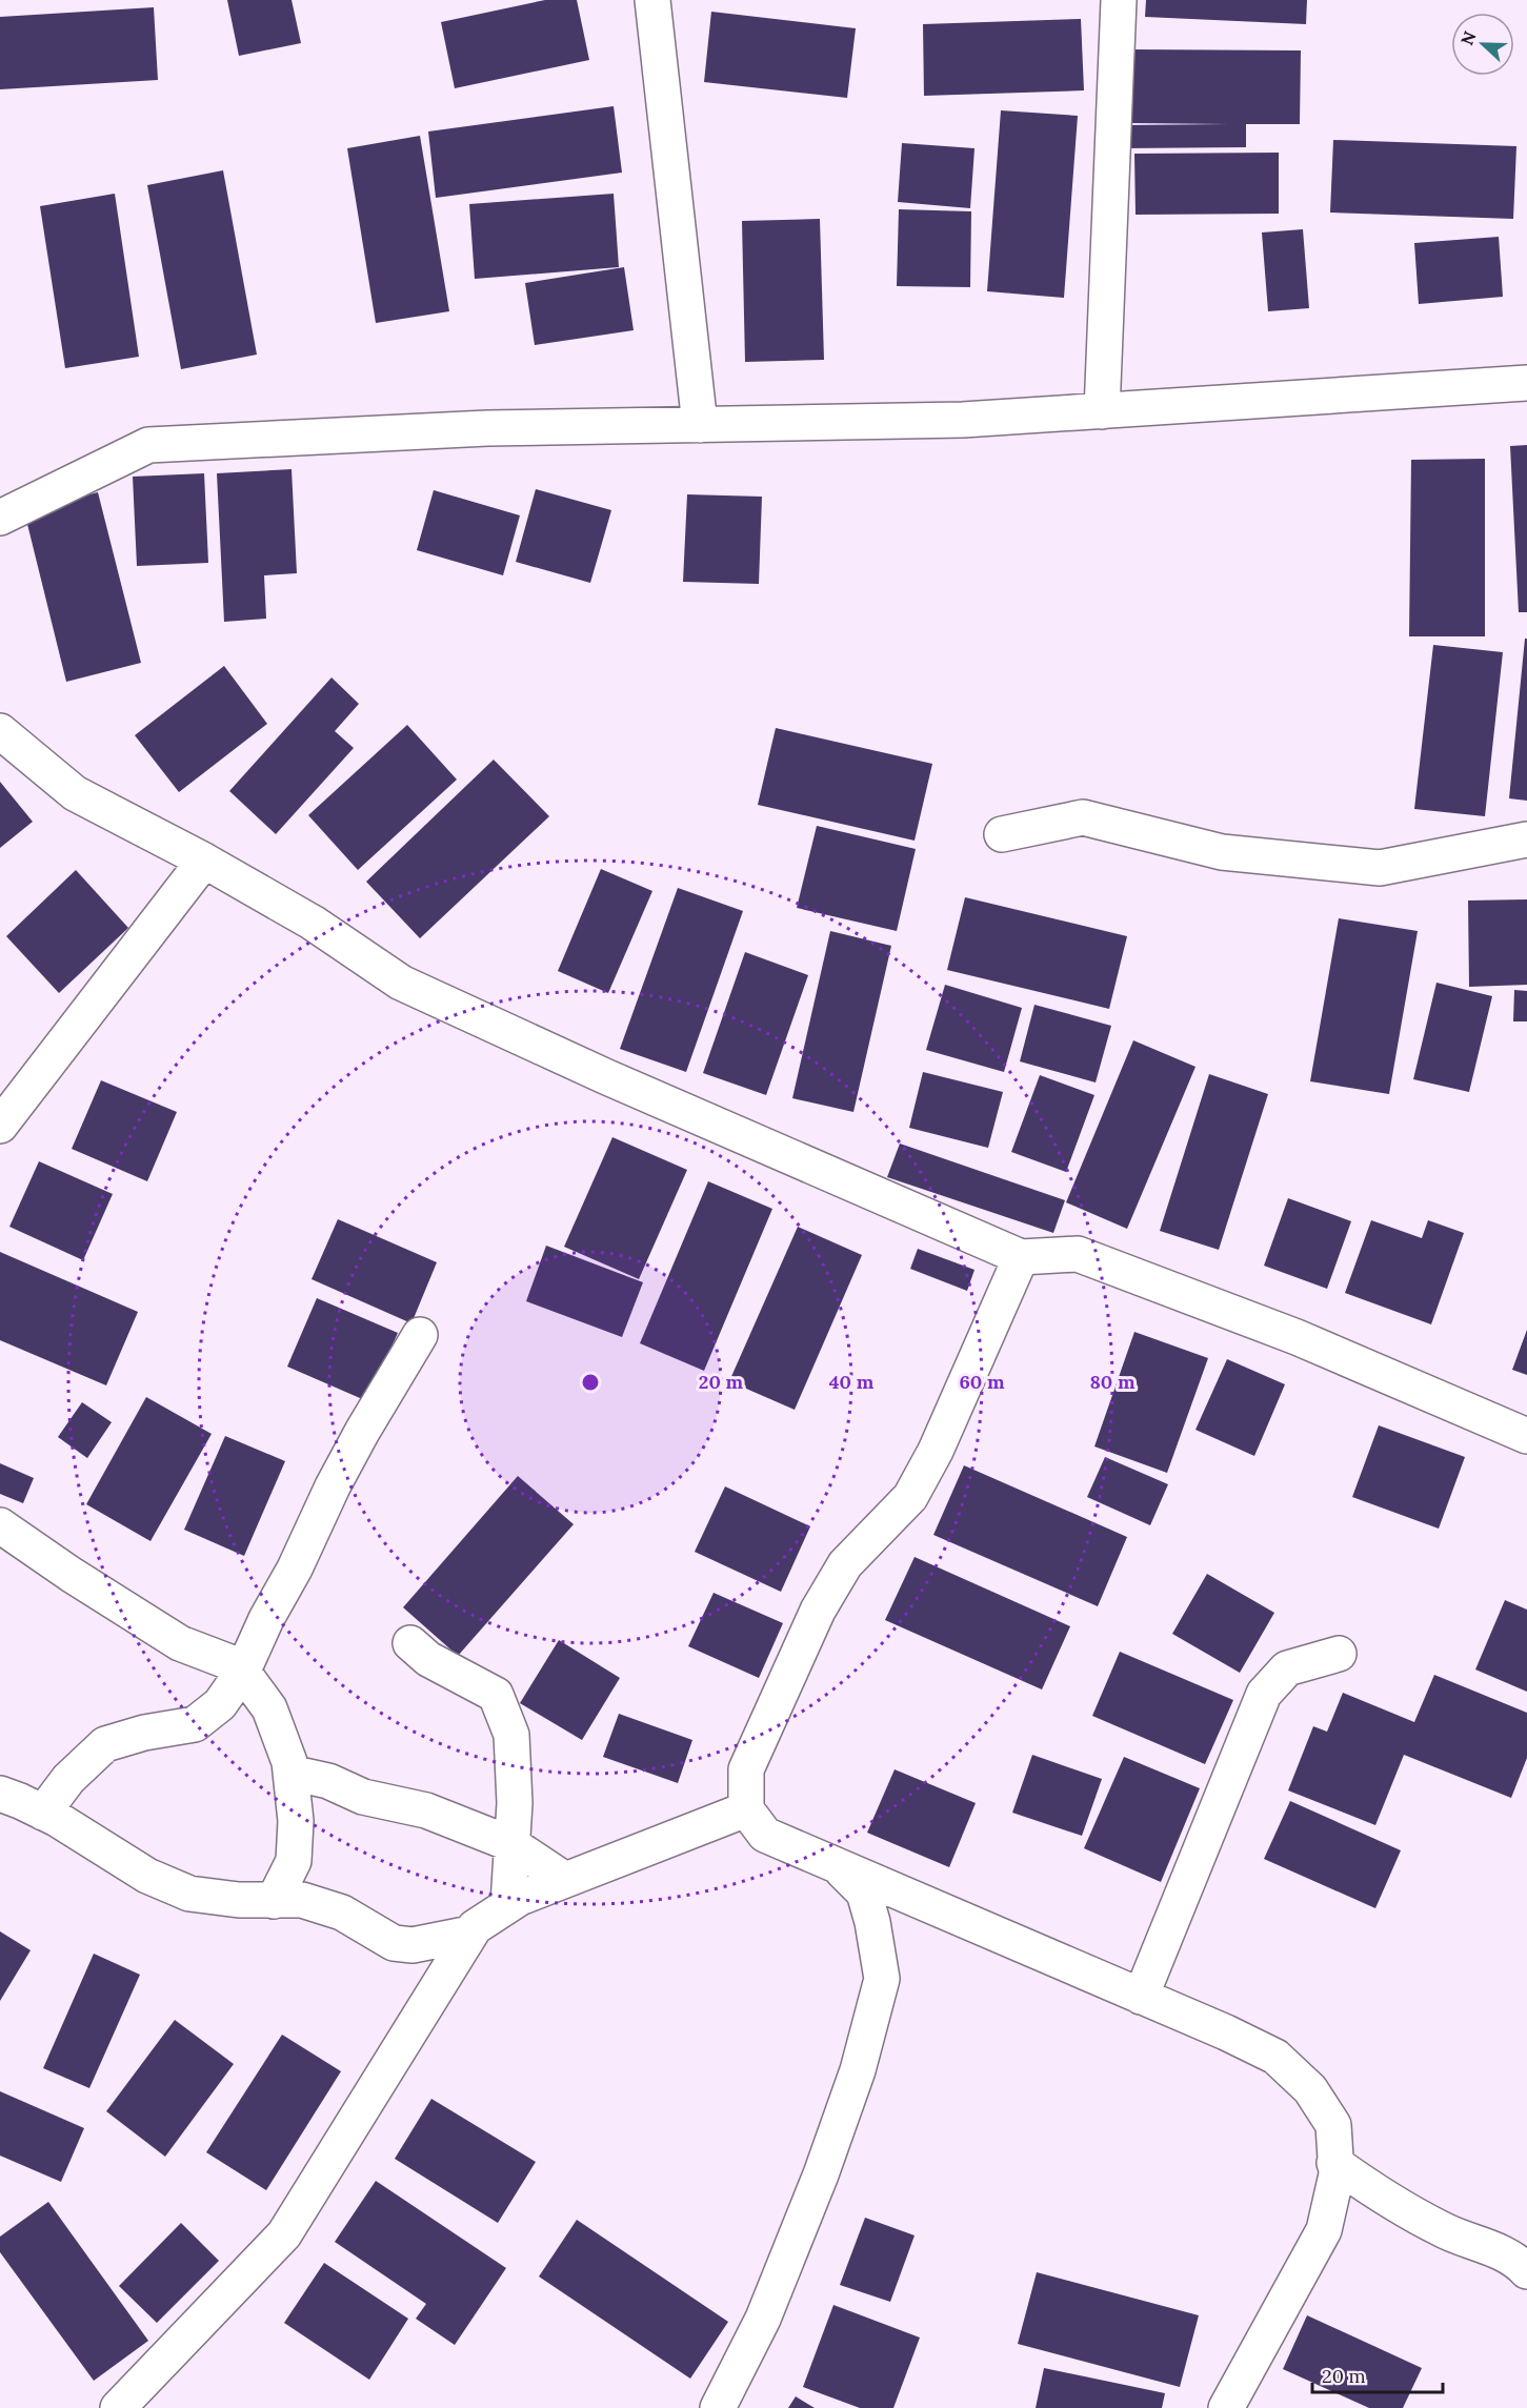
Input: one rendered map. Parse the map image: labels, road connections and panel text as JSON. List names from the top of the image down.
{
  "scale_bar": "20 m",
  "north": "left",
  "rings": [
    "20 m",
    "40 m",
    "60 m",
    "80 m"
  ]
}
